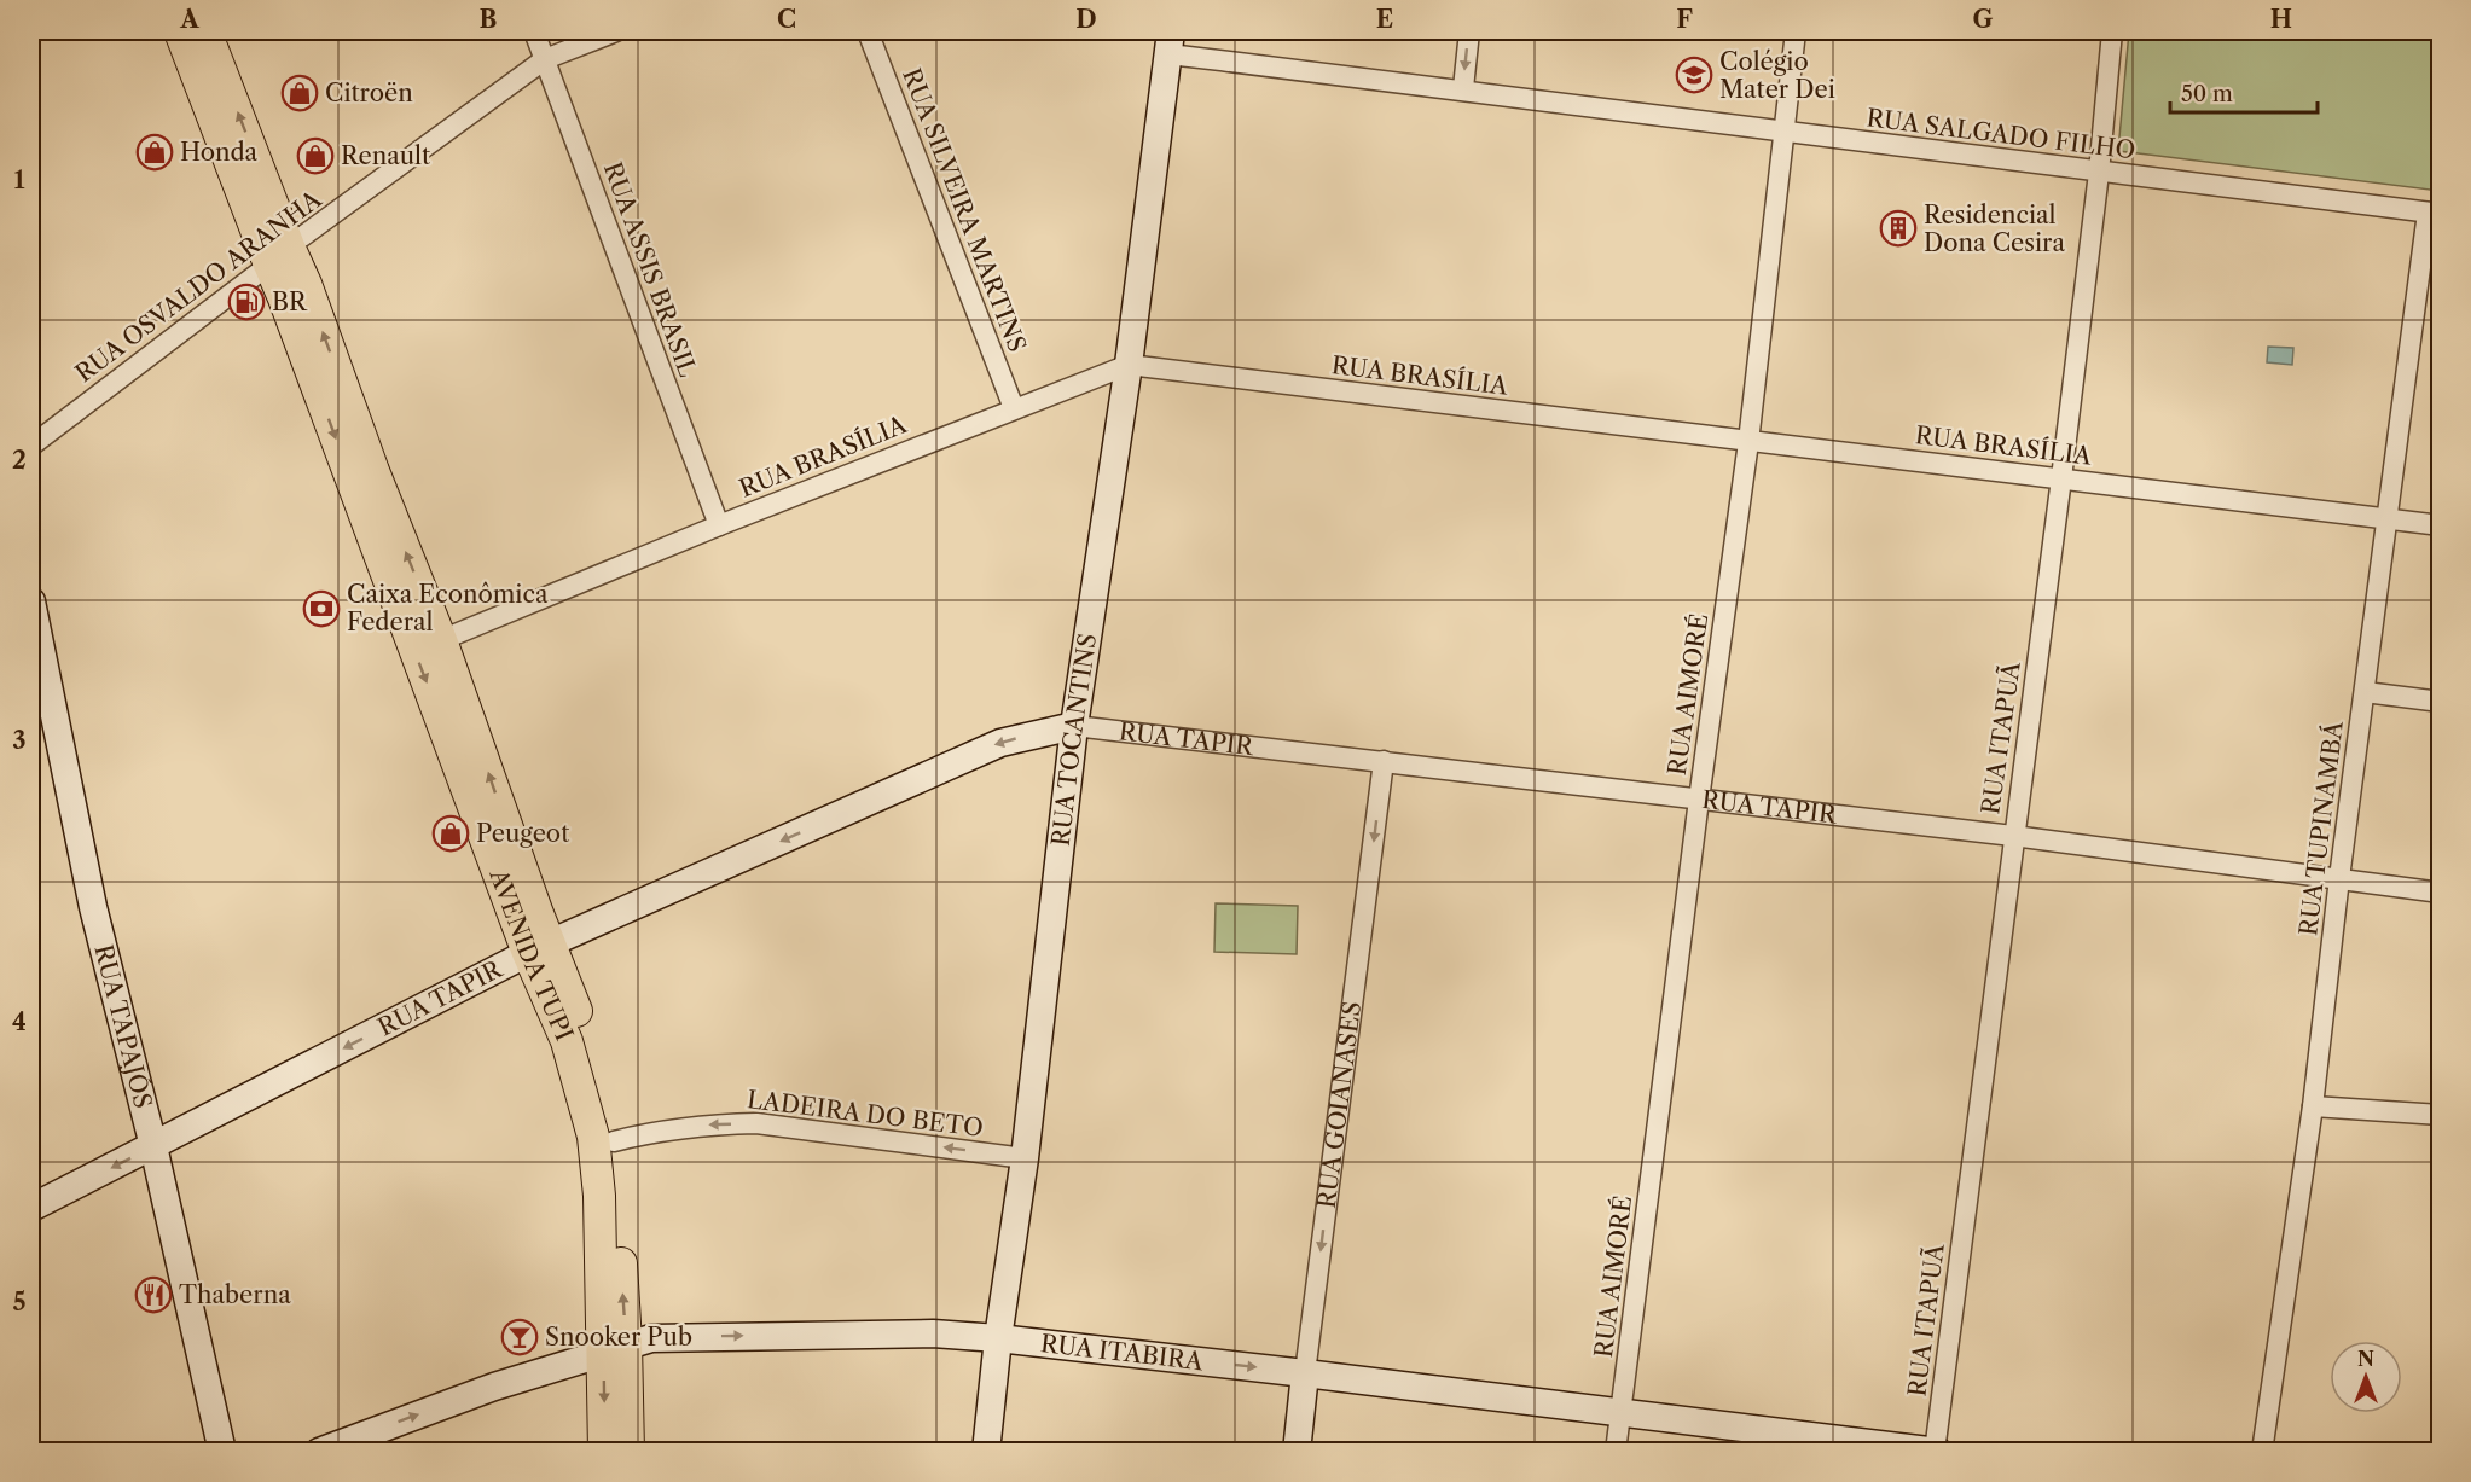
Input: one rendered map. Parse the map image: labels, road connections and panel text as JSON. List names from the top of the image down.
{
  "streets": {
    "main road": ["AVENIDA TUPI"],
    "street": [
      "RUA SALGADO FILHO",
      "RUA SILVEIRA MARTINS",
      "RUA ASSIS BRASIL",
      "RUA OSVALDO ARANHA",
      "RUA BRASÍLIA",
      "RUA AIMORÉ",
      "RUA TAPIR",
      "RUA ITAPUÃ",
      "RUA TOCANTINS",
      "RUA TUPINAMBÁ",
      "RUA TAPAJÓS",
      "RUA GOIANASES",
      "LADEIRA DO BETO",
      "RUA ITABIRA"
    ]
  },
  "crossings": [
    ["RUA SALGADO FILHO", "RUA AIMORÉ"],
    ["RUA SALGADO FILHO", "RUA ITAPUÃ"],
    ["RUA SALGADO FILHO", "RUA TOCANTINS"],
    ["RUA SALGADO FILHO", "RUA TUPINAMBÁ"],
    ["RUA SILVEIRA MARTINS", "RUA BRASÍLIA"],
    ["RUA ASSIS BRASIL", "RUA OSVALDO ARANHA"],
    ["RUA ASSIS BRASIL", "RUA BRASÍLIA"],
    ["RUA OSVALDO ARANHA", "AVENIDA TUPI"],
    ["RUA BRASÍLIA", "RUA AIMORÉ"],
    ["RUA BRASÍLIA", "RUA ITAPUÃ"],
    ["RUA BRASÍLIA", "RUA TOCANTINS"],
    ["RUA BRASÍLIA", "RUA TUPINAMBÁ"],
    ["RUA BRASÍLIA", "AVENIDA TUPI"],
    ["RUA AIMORÉ", "RUA TAPIR"],
    ["RUA AIMORÉ", "RUA ITABIRA"],
    ["RUA TAPIR", "RUA ITAPUÃ"],
    ["RUA TAPIR", "RUA TOCANTINS"],
    ["RUA TAPIR", "RUA TUPINAMBÁ"],
    ["RUA TAPIR", "AVENIDA TUPI"],
    ["RUA TAPIR", "RUA TAPAJÓS"],
    ["RUA TAPIR", "RUA GOIANASES"],
    ["RUA ITAPUÃ", "RUA ITABIRA"],
    ["RUA TOCANTINS", "LADEIRA DO BETO"],
    ["RUA TOCANTINS", "RUA ITABIRA"],
    ["AVENIDA TUPI", "LADEIRA DO BETO"],
    ["AVENIDA TUPI", "RUA ITABIRA"],
    ["RUA GOIANASES", "RUA ITABIRA"]
  ],
  "one_way": [
    "RUA TAPIR",
    "RUA GOIANASES",
    "LADEIRA DO BETO",
    "RUA ITABIRA"
  ],
  "places": {
    "school or university": ["Colégio Mater Dei"],
    "shop": [
      "Citroën",
      "Honda",
      "Renault",
      "Peugeot"
    ],
    "building": ["Residencial Dona Cesira"],
    "fuel station": ["BR"],
    "bank": ["Caixa Econômica Federal"],
    "restaurant": ["Thaberna"],
    "bar": ["Snooker Pub"]
  },
  "scale_bar": "50 m",
  "north": "top",
  "grid": {
    "columns": [
      "A",
      "B",
      "C",
      "D",
      "E",
      "F",
      "G",
      "H"
    ],
    "rows": [
      "1",
      "2",
      "3",
      "4",
      "5"
    ]
  }
}
